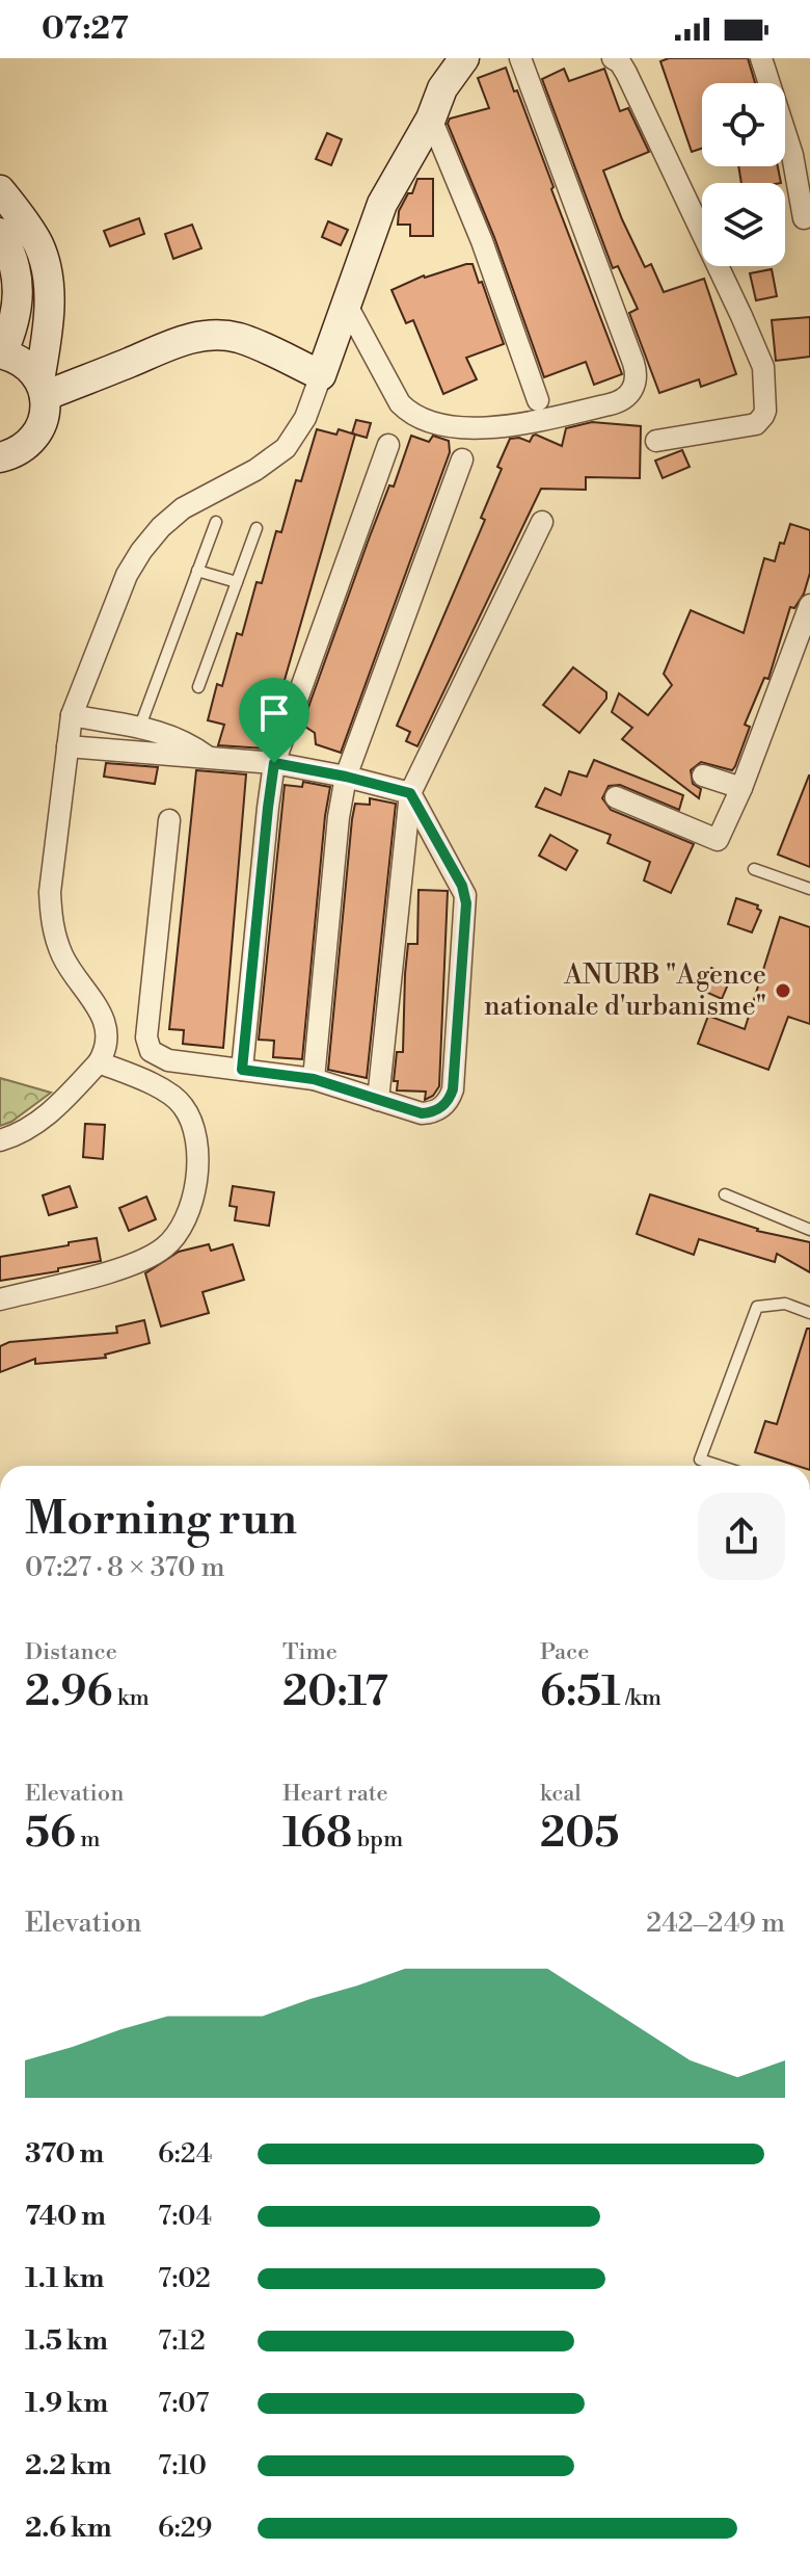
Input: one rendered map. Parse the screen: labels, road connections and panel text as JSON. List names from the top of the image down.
{
  "places": ["ANURB \"Agence nationale d'urbanisme\""],
  "page": {
    "status": "07:27",
    "heading": ["Morning run", "07:27 · 8 × 370 m"],
    "stats": [
      ["Distance", "2.96 km"],
      ["Time", "20:17"],
      ["Pace", "6:51 /km"],
      ["Elevation", "56 m"],
      ["Heart rate", "168 bpm"],
      ["kcal", "205"]
    ],
    "chart": ["Elevation", "242–249 m"],
    "list": [
      {
        "name": "370 m",
        "note": "6:24"
      },
      {
        "name": "740 m",
        "note": "7:04"
      },
      {
        "name": "1.1 km",
        "note": "7:02"
      },
      {
        "name": "1.5 km",
        "note": "7:12"
      },
      {
        "name": "1.9 km",
        "note": "7:07"
      },
      {
        "name": "2.2 km",
        "note": "7:10"
      },
      {
        "name": "2.6 km",
        "note": "6:29"
      }
    ]
  }
}
